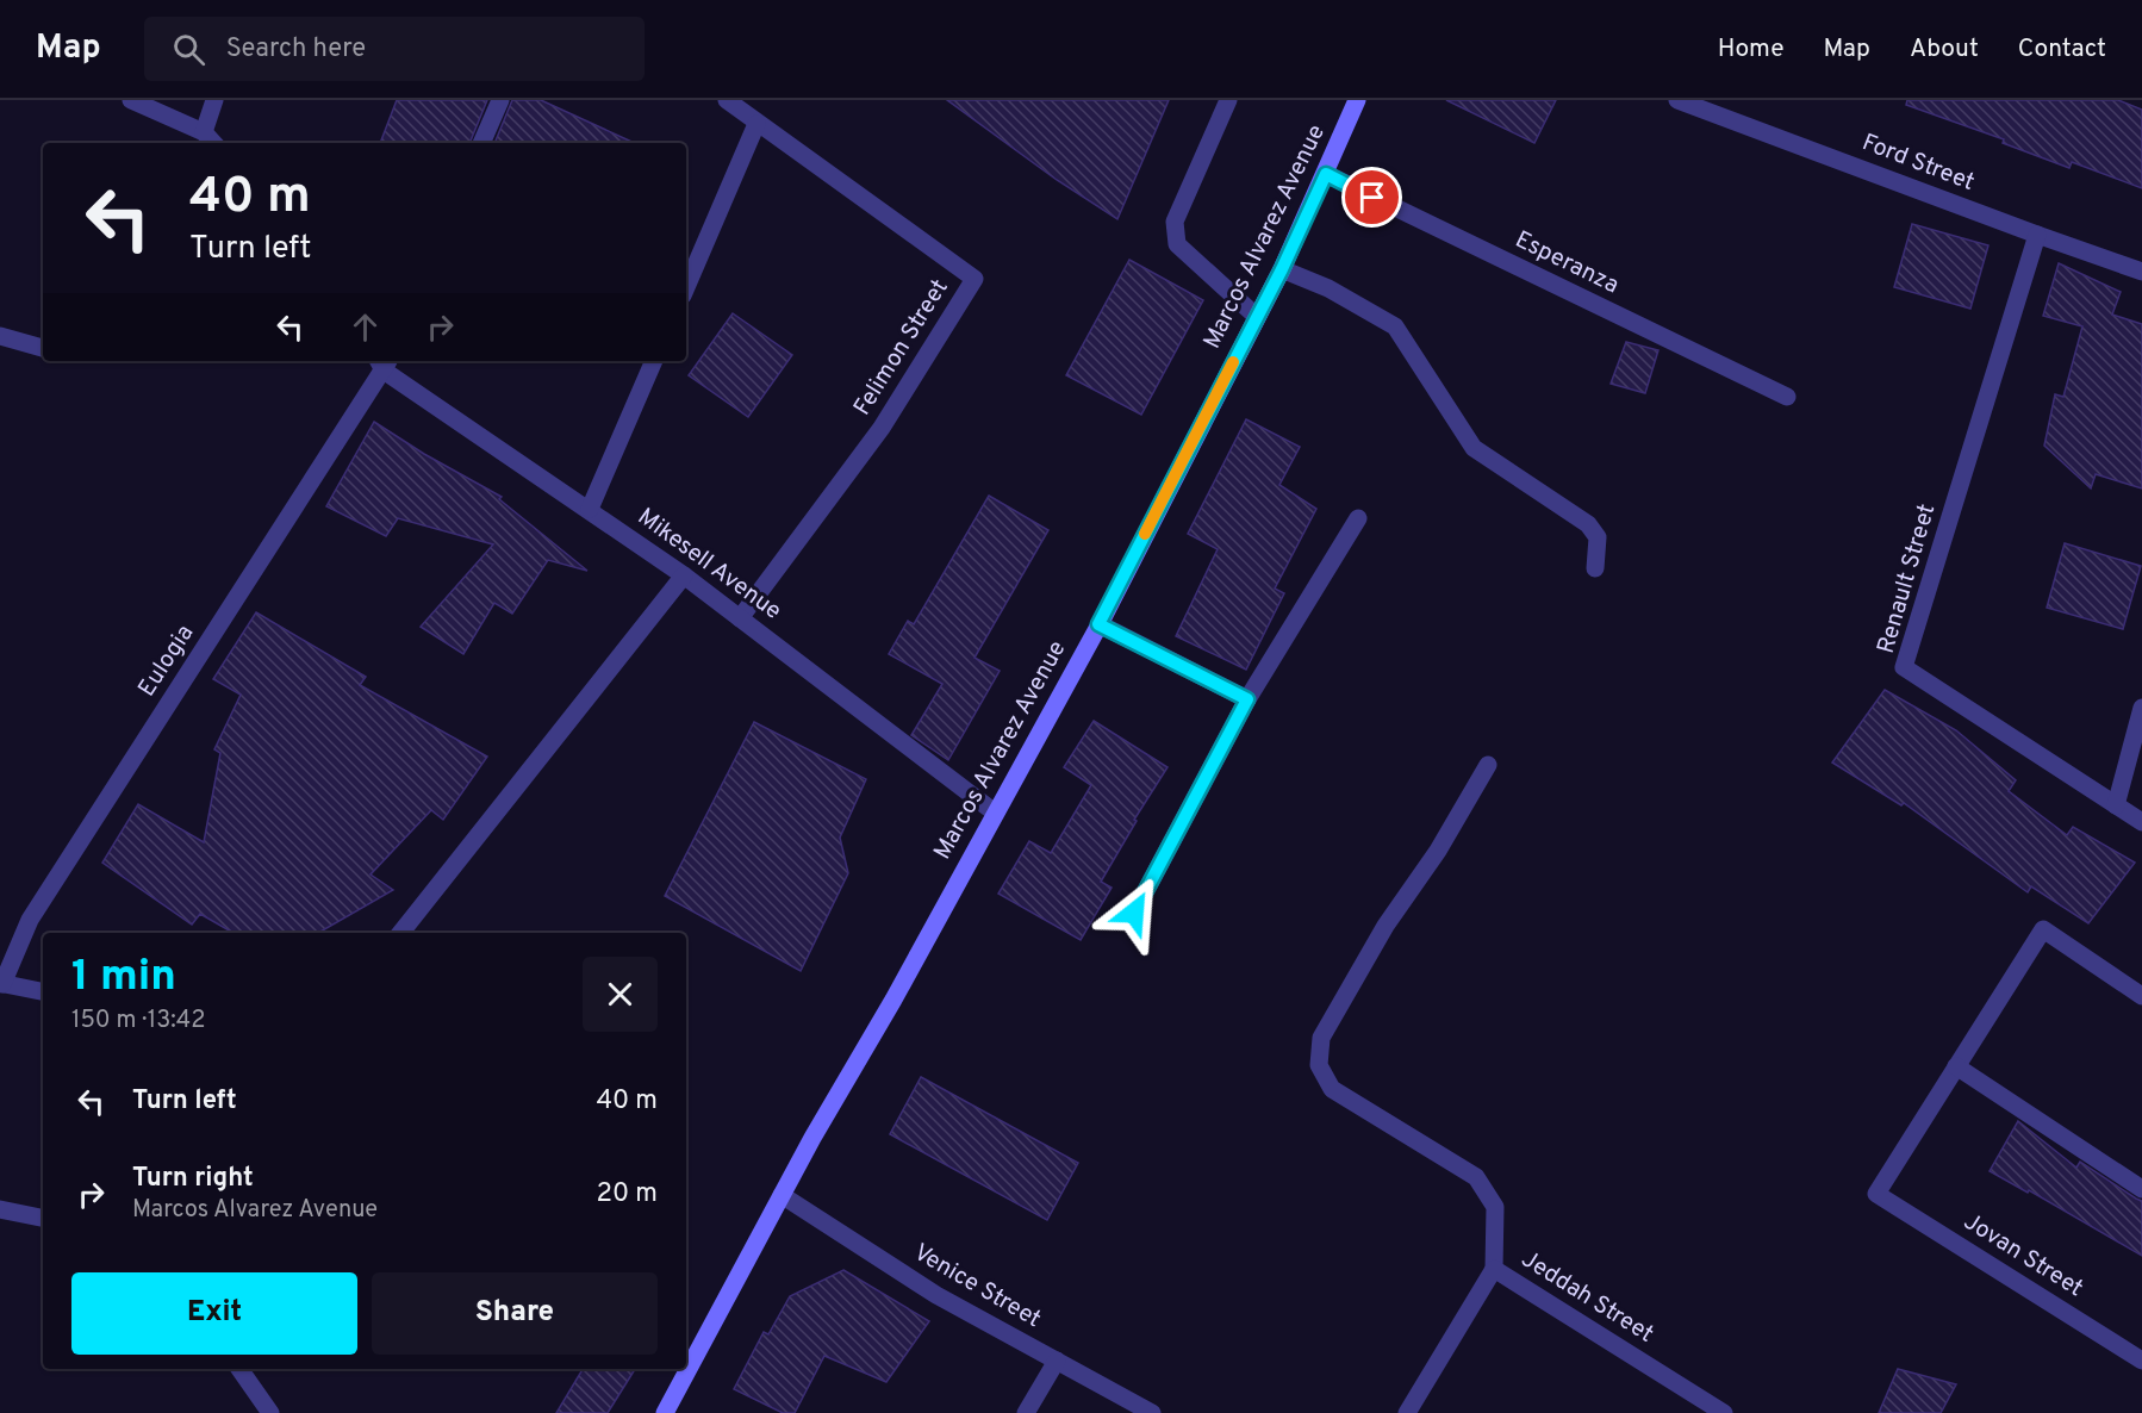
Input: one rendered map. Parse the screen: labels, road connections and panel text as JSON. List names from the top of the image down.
{
  "streets": {
    "main road": ["Marcos Alvarez Avenue"],
    "street": [
      "Ford Street",
      "Esperanza",
      "Felimon Street",
      "Mikesell Avenue",
      "Renault Street",
      "Eulogia",
      "Jovan Street",
      "Venice Street",
      "Jeddah Street"
    ]
  },
  "crossings": [
    ["Ford Street", "Renault Street"],
    ["Marcos Alvarez Avenue", "Esperanza"],
    ["Marcos Alvarez Avenue", "Mikesell Avenue"],
    ["Marcos Alvarez Avenue", "Venice Street"],
    ["Felimon Street", "Mikesell Avenue"],
    ["Mikesell Avenue", "Eulogia"]
  ],
  "page": {
    "header": "Map",
    "search": "Search here",
    "nav": [
      "Home",
      "Map",
      "About",
      "Contact"
    ],
    "turn": ["40 m", "Turn left"],
    "heading": ["1 min", "150 m · 13:42"],
    "list": [
      {
        "name": "Turn left",
        "value": "40 m"
      },
      {
        "name": "Turn right",
        "note": "Marcos Alvarez Avenue",
        "value": "20 m"
      }
    ],
    "buttons": ["Exit", "Share"]
  }
}
